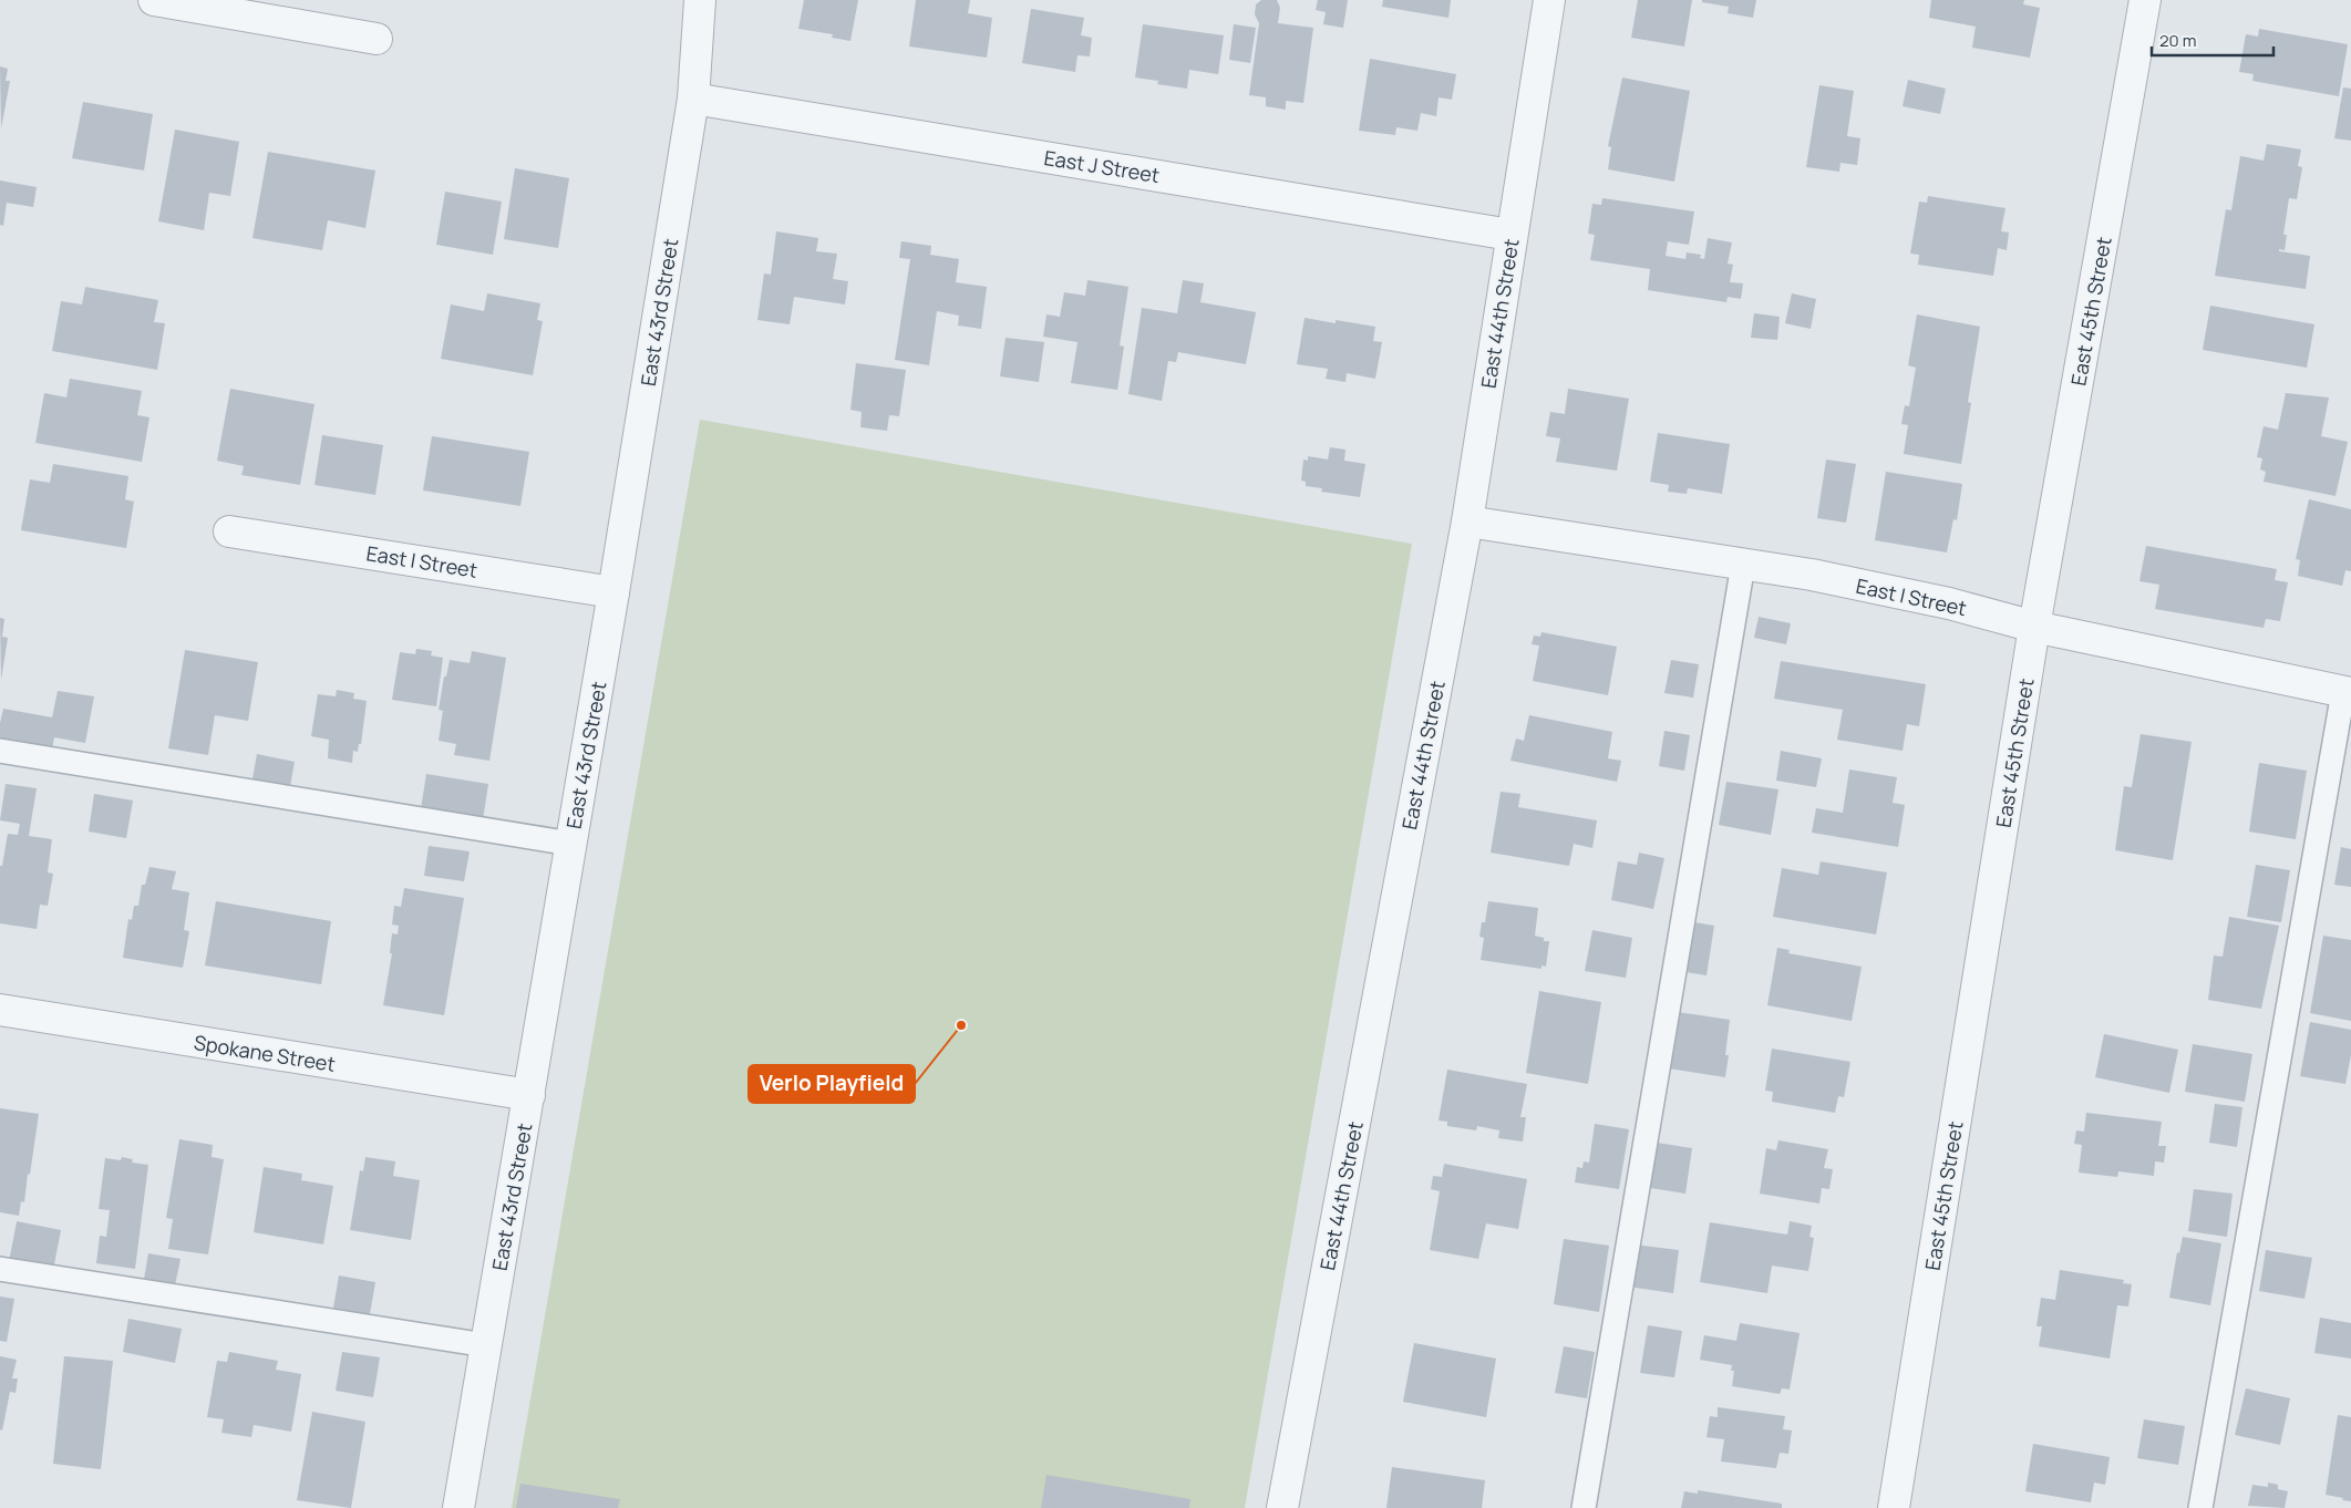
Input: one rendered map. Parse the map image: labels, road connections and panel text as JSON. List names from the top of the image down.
{
  "streets": {
    "street": [
      "East J Street",
      "East 45th Street",
      "East 43rd Street",
      "East 44th Street",
      "East I Street",
      "Spokane Street"
    ]
  },
  "crossings": [
    ["East J Street", "East 43rd Street"],
    ["East J Street", "East 44th Street"],
    ["East 45th Street", "East I Street"],
    ["East 43rd Street", "East I Street"],
    ["East 43rd Street", "Spokane Street"],
    ["East 44th Street", "East I Street"]
  ],
  "places": ["Verlo Playfield"],
  "scale_bar": "20 m"
}
